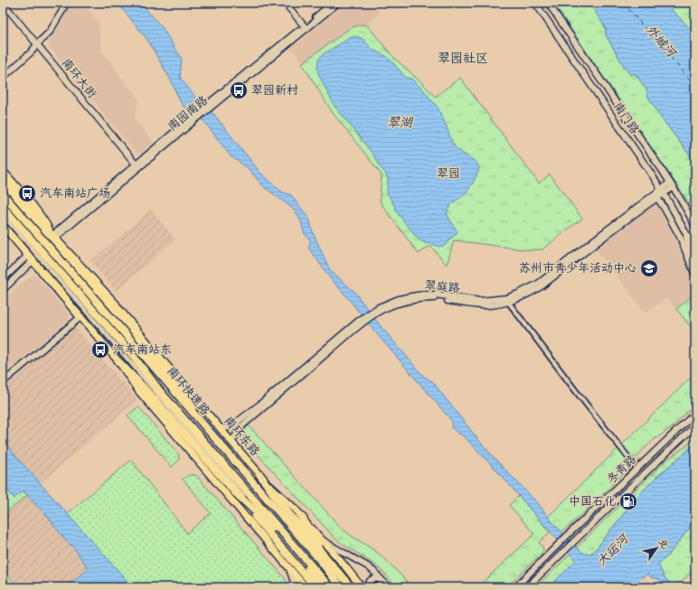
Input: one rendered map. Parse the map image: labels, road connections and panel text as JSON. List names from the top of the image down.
{
  "streets": {
    "highway": ["南环快速路"],
    "main road": [
      "南环大街",
      "南园南路",
      "南门路",
      "翠庭路",
      "南环东路",
      "冬青路"
    ]
  },
  "crossings": [
    ["南环大街", "南园南路"],
    ["南门路", "翠庭路"],
    ["翠庭路", "南环东路"]
  ],
  "districts": ["翠园社区"],
  "water": ["外城河", "翠湖", "大运河"],
  "parks": ["翠园"],
  "places": {
    "bus stop": ["翠园新村", "汽车南站广场", "汽车南站东"],
    "school or university": ["苏州市青少年活动中心"],
    "fuel station": ["中国石化"]
  },
  "north": "top right"
}
